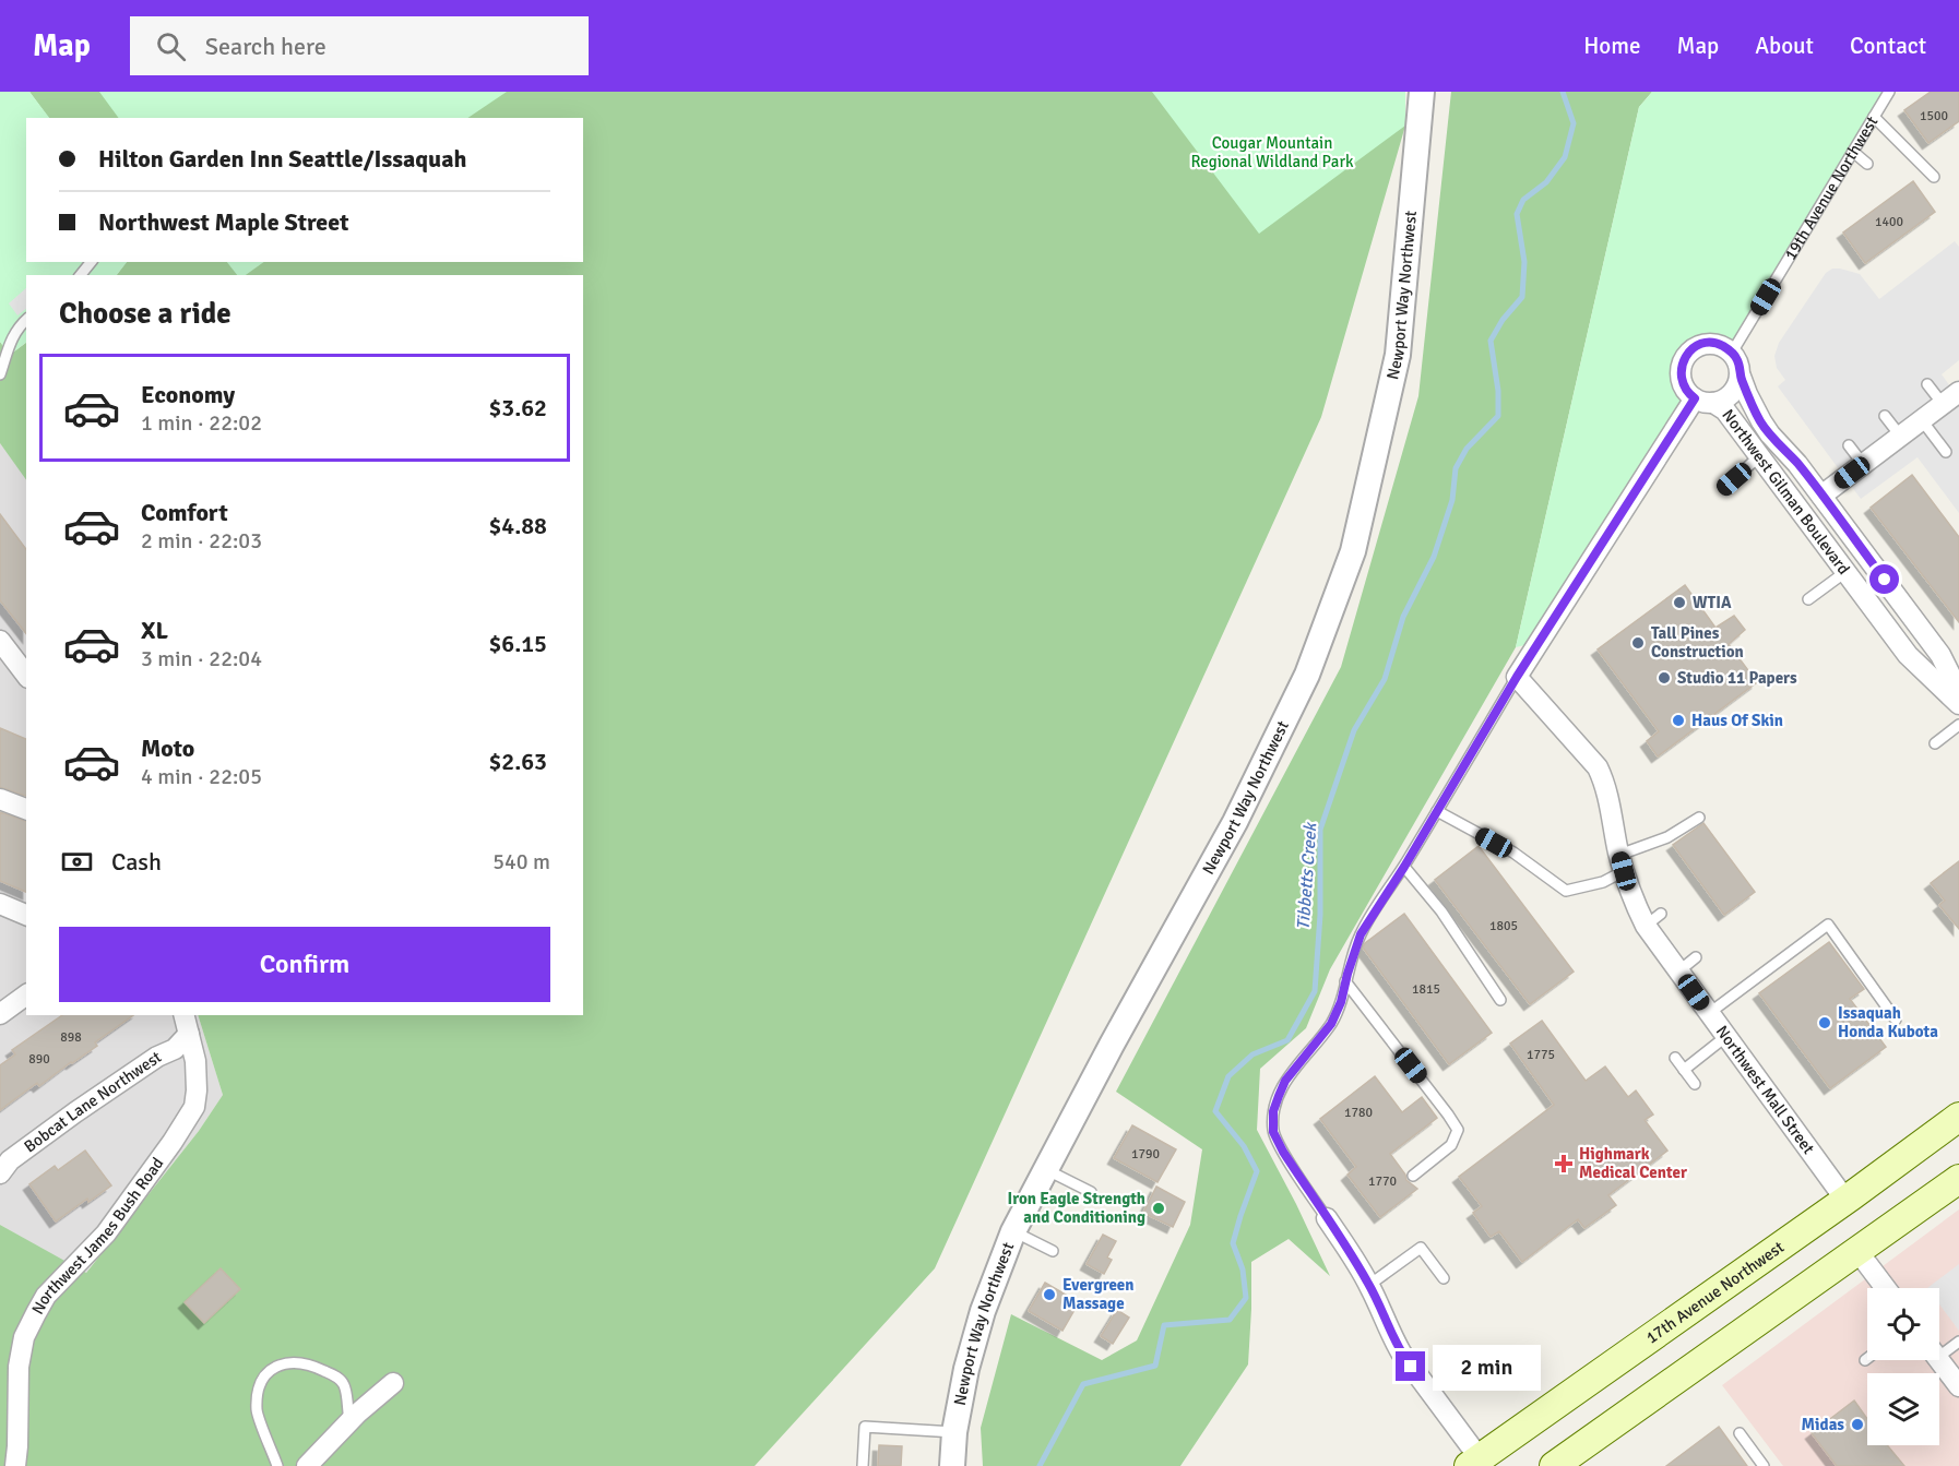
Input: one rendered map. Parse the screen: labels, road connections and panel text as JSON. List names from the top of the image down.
{
  "streets": {
    "main road": ["17th Avenue Northwest"],
    "street": [
      "Newport Way Northwest",
      "Northwest Gilman Boulevard",
      "Northwest Mall Street",
      "Bobcat Lane Northwest",
      "Northwest James Bush Road"
    ],
    "lane": ["19th Avenue Northwest"]
  },
  "crossings": [
    ["19th Avenue Northwest", "Northwest Gilman Boulevard"],
    ["Northwest Mall Street", "17th Avenue Northwest"],
    ["Bobcat Lane Northwest", "Northwest James Bush Road"]
  ],
  "water": ["Tibbetts Creek"],
  "parks": ["Cougar Mountain Regional Wildland Park"],
  "places": {
    "other": [
      "WTIA",
      "Tall Pines Construction",
      "Studio 11 Papers",
      "Haus Of Skin",
      "Issaquah Honda Kubota",
      "Iron Eagle Strength and Conditioning",
      "Evergreen Massage",
      "Midas"
    ],
    "health": ["Highmark Medical Center"]
  },
  "house_numbers": [
    "1500",
    "1400",
    "1805",
    "1815",
    "898",
    "1775",
    "890",
    "1780",
    "1790",
    "1770"
  ],
  "page": {
    "header": "Map",
    "search": "Search here",
    "nav": [
      "Home",
      "Map",
      "About",
      "Contact"
    ],
    "banner": ["Hilton Garden Inn Seattle/Issaquah", "Northwest Maple Street"],
    "heading": "Choose a ride",
    "list": [
      {
        "name": "Economy",
        "note": "1 min · 22:02",
        "value": "$3.62"
      },
      {
        "name": "Comfort",
        "note": "2 min · 22:03",
        "value": "$4.88"
      },
      {
        "name": "XL",
        "note": "3 min · 22:04",
        "value": "$6.15"
      },
      {
        "name": "Moto",
        "note": "4 min · 22:05",
        "value": "$2.63"
      }
    ],
    "pay": ["Cash", "540 m"],
    "buttons": "Confirm",
    "bubble": "2 min"
  }
}
